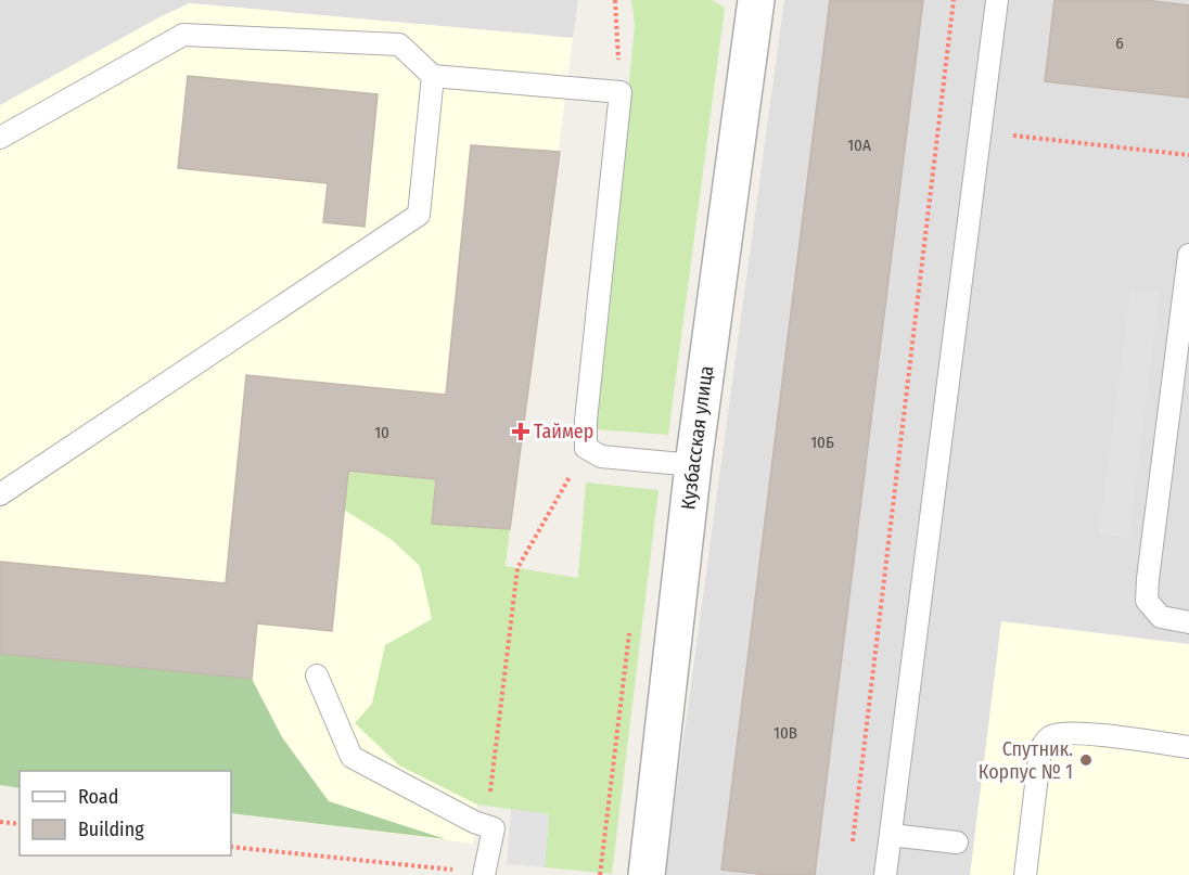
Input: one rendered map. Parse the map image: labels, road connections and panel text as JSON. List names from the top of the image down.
{
  "streets": {
    "street": ["Кузбасская улица"]
  },
  "places": {
    "health": ["Таймер"],
    "other": ["Спутник. Корпус № 1"]
  },
  "house_numbers": [
    "6",
    "10А",
    "10",
    "10Б",
    "10В"
  ],
  "legend": ["Road", "Building"]
}
